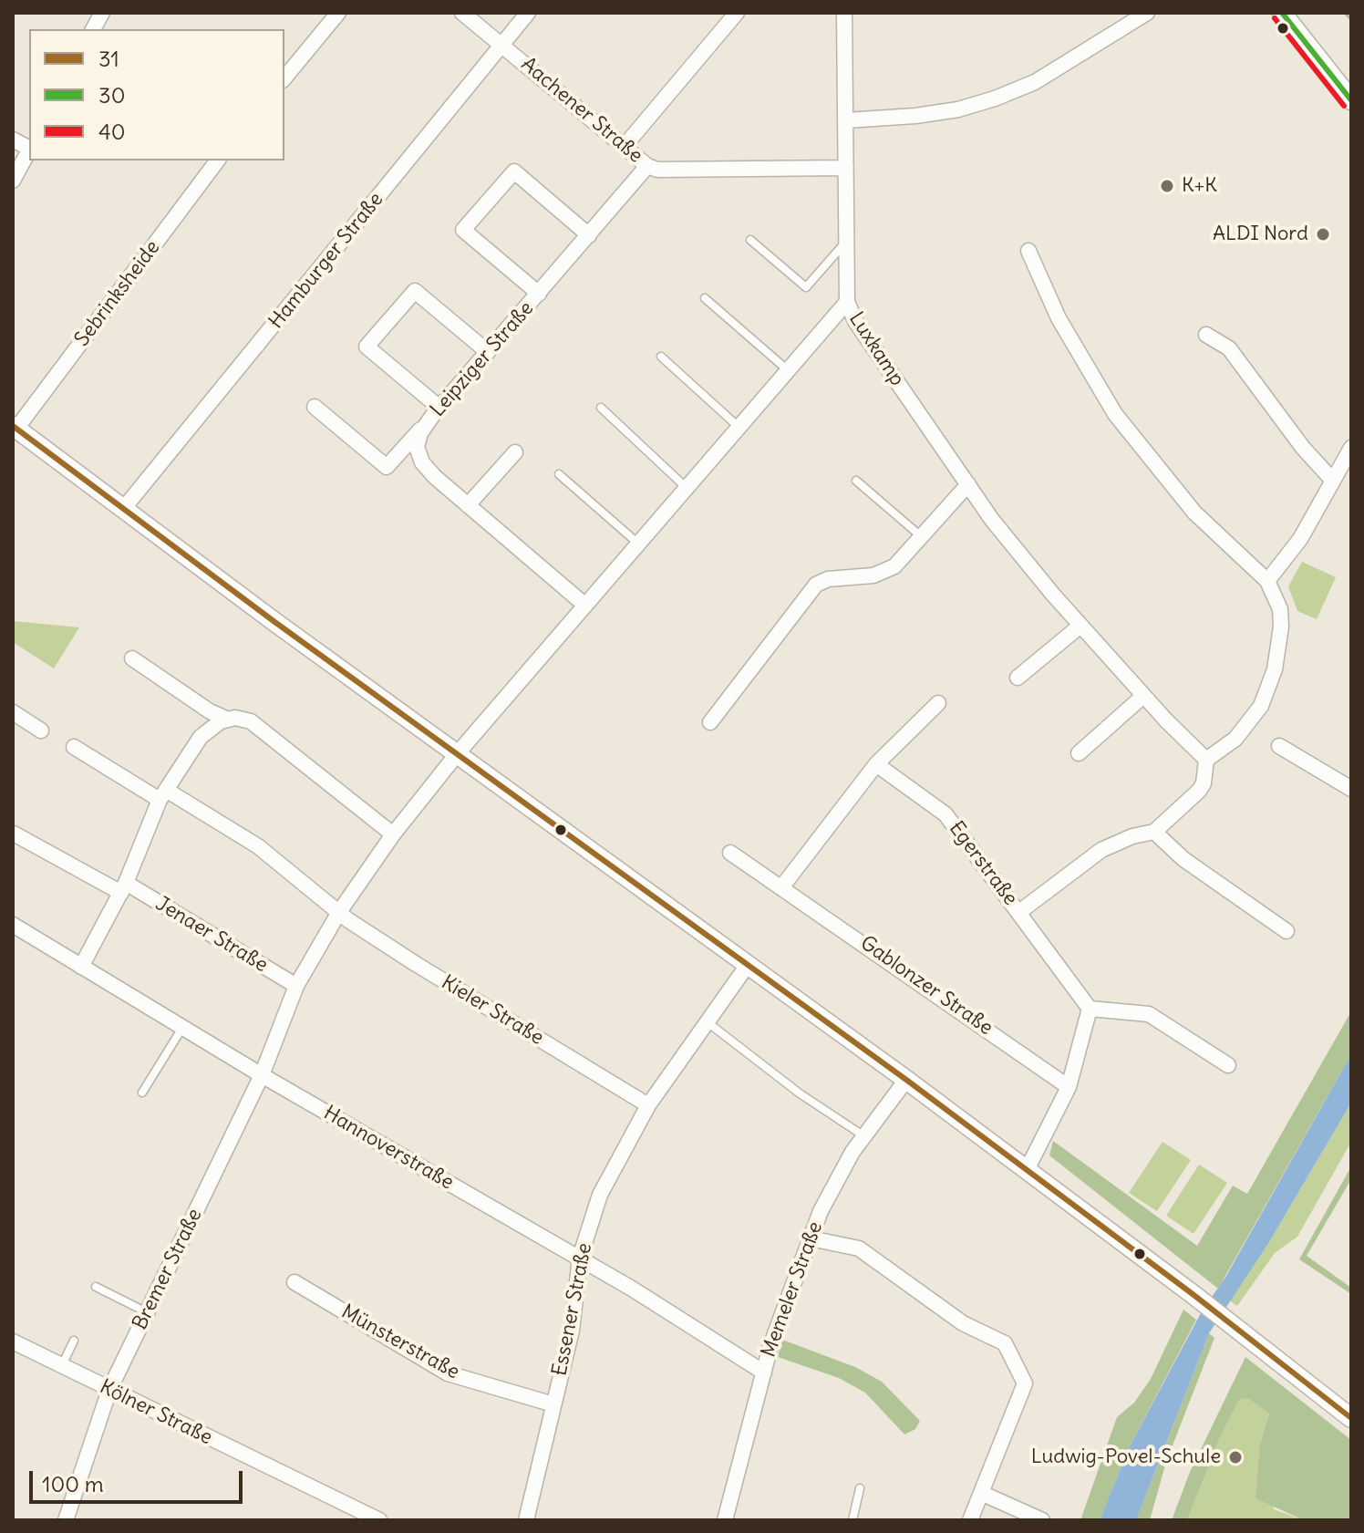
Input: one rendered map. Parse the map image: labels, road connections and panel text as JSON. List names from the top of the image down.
{
  "streets": {
    "street": [
      "Aachener Straße",
      "Hamburger Straße",
      "Sebrinksheide",
      "Luxkamp",
      "Leipziger Straße",
      "Egerstraße",
      "Jenaer Straße",
      "Gablonzer Straße",
      "Kieler Straße",
      "Hannoverstraße",
      "Bremer Straße",
      "Memeler Straße",
      "Essener Straße",
      "Münsterstraße",
      "Kölner Straße"
    ]
  },
  "crossings": [
    ["Aachener Straße", "Hamburger Straße"],
    ["Aachener Straße", "Luxkamp"],
    ["Aachener Straße", "Leipziger Straße"],
    ["Luxkamp", "Bremer Straße"],
    ["Leipziger Straße", "Bremer Straße"],
    ["Jenaer Straße", "Bremer Straße"],
    ["Kieler Straße", "Bremer Straße"],
    ["Kieler Straße", "Essener Straße"],
    ["Hannoverstraße", "Bremer Straße"],
    ["Hannoverstraße", "Memeler Straße"],
    ["Hannoverstraße", "Essener Straße"],
    ["Bremer Straße", "Kölner Straße"],
    ["Essener Straße", "Münsterstraße"]
  ],
  "places": ["K+K", "ALDI Nord", "Ludwig-Povel-Schule"],
  "lines": ["transit line 30", "transit line 40", "transit line 31"],
  "legend": ["31", "30", "40"],
  "scale_bar": "100 m"
}
